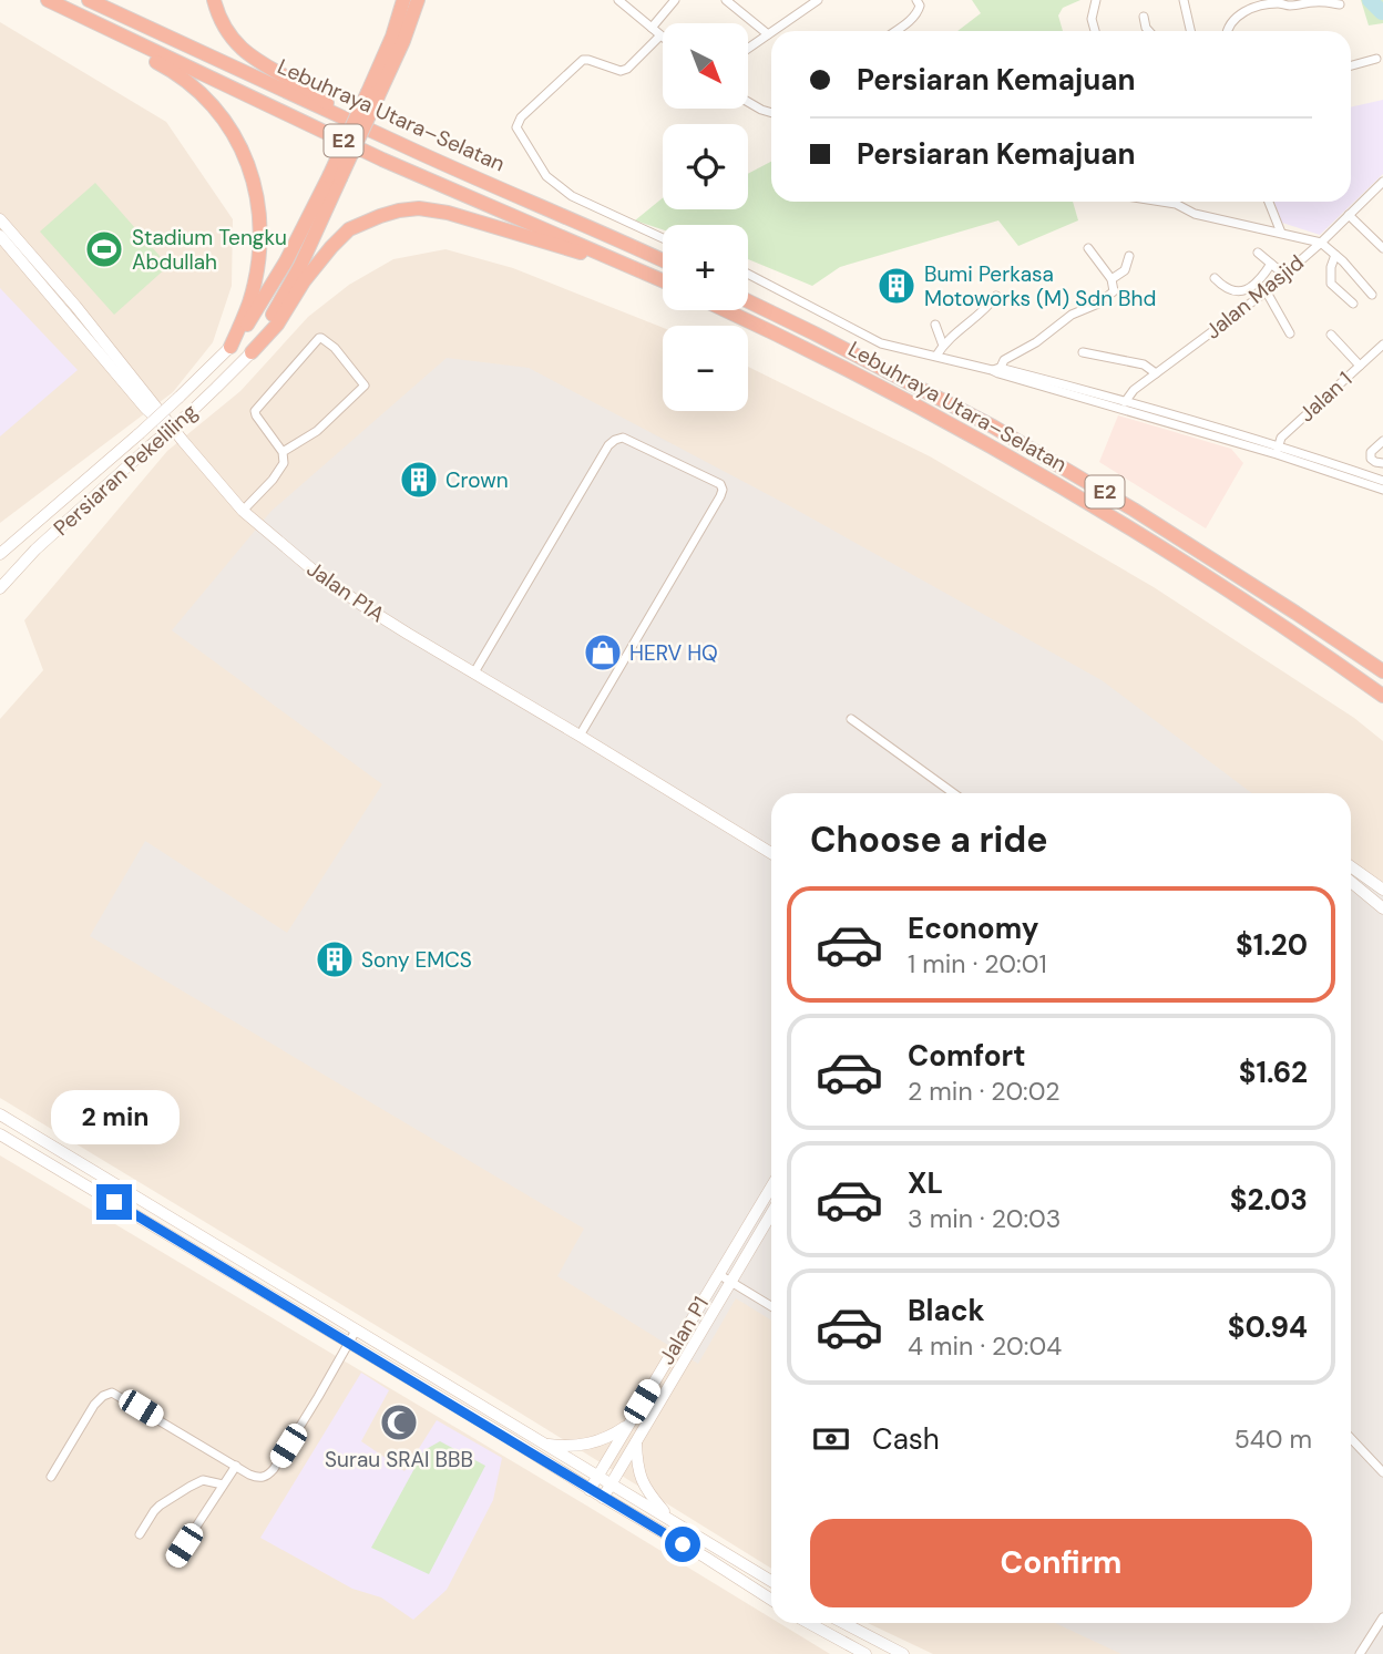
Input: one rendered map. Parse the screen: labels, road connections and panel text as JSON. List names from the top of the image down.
{
  "streets": {
    "highway": ["Lebuhraya Utara–Selatan", "E2"],
    "main road": ["Persiaran Pekeliling", "Jalan P1A", "Jalan P1"],
    "street": ["Jalan Masjid", "Jalan 1"]
  },
  "places": {
    "sports": ["Stadium Tengku Abdullah"],
    "building": ["Bumi Perkasa Motoworks (M) Sdn Bhd", "Crown", "Sony EMCS"],
    "shop": ["HERV HQ"],
    "mosque": ["Surau SRAI BBB"]
  },
  "north": "bottom right",
  "page": {
    "map_buttons": ["+", "−"],
    "banner": ["Persiaran Kemajuan", "Persiaran Kemajuan"],
    "heading": "Choose a ride",
    "list": [
      {
        "name": "Economy",
        "note": "1 min · 20:01",
        "value": "$1.20"
      },
      {
        "name": "Comfort",
        "note": "2 min · 20:02",
        "value": "$1.62"
      },
      {
        "name": "XL",
        "note": "3 min · 20:03",
        "value": "$2.03"
      },
      {
        "name": "Black",
        "note": "4 min · 20:04",
        "value": "$0.94"
      }
    ],
    "bubble": "2 min",
    "pay": ["Cash", "540 m"],
    "buttons": "Confirm"
  }
}
